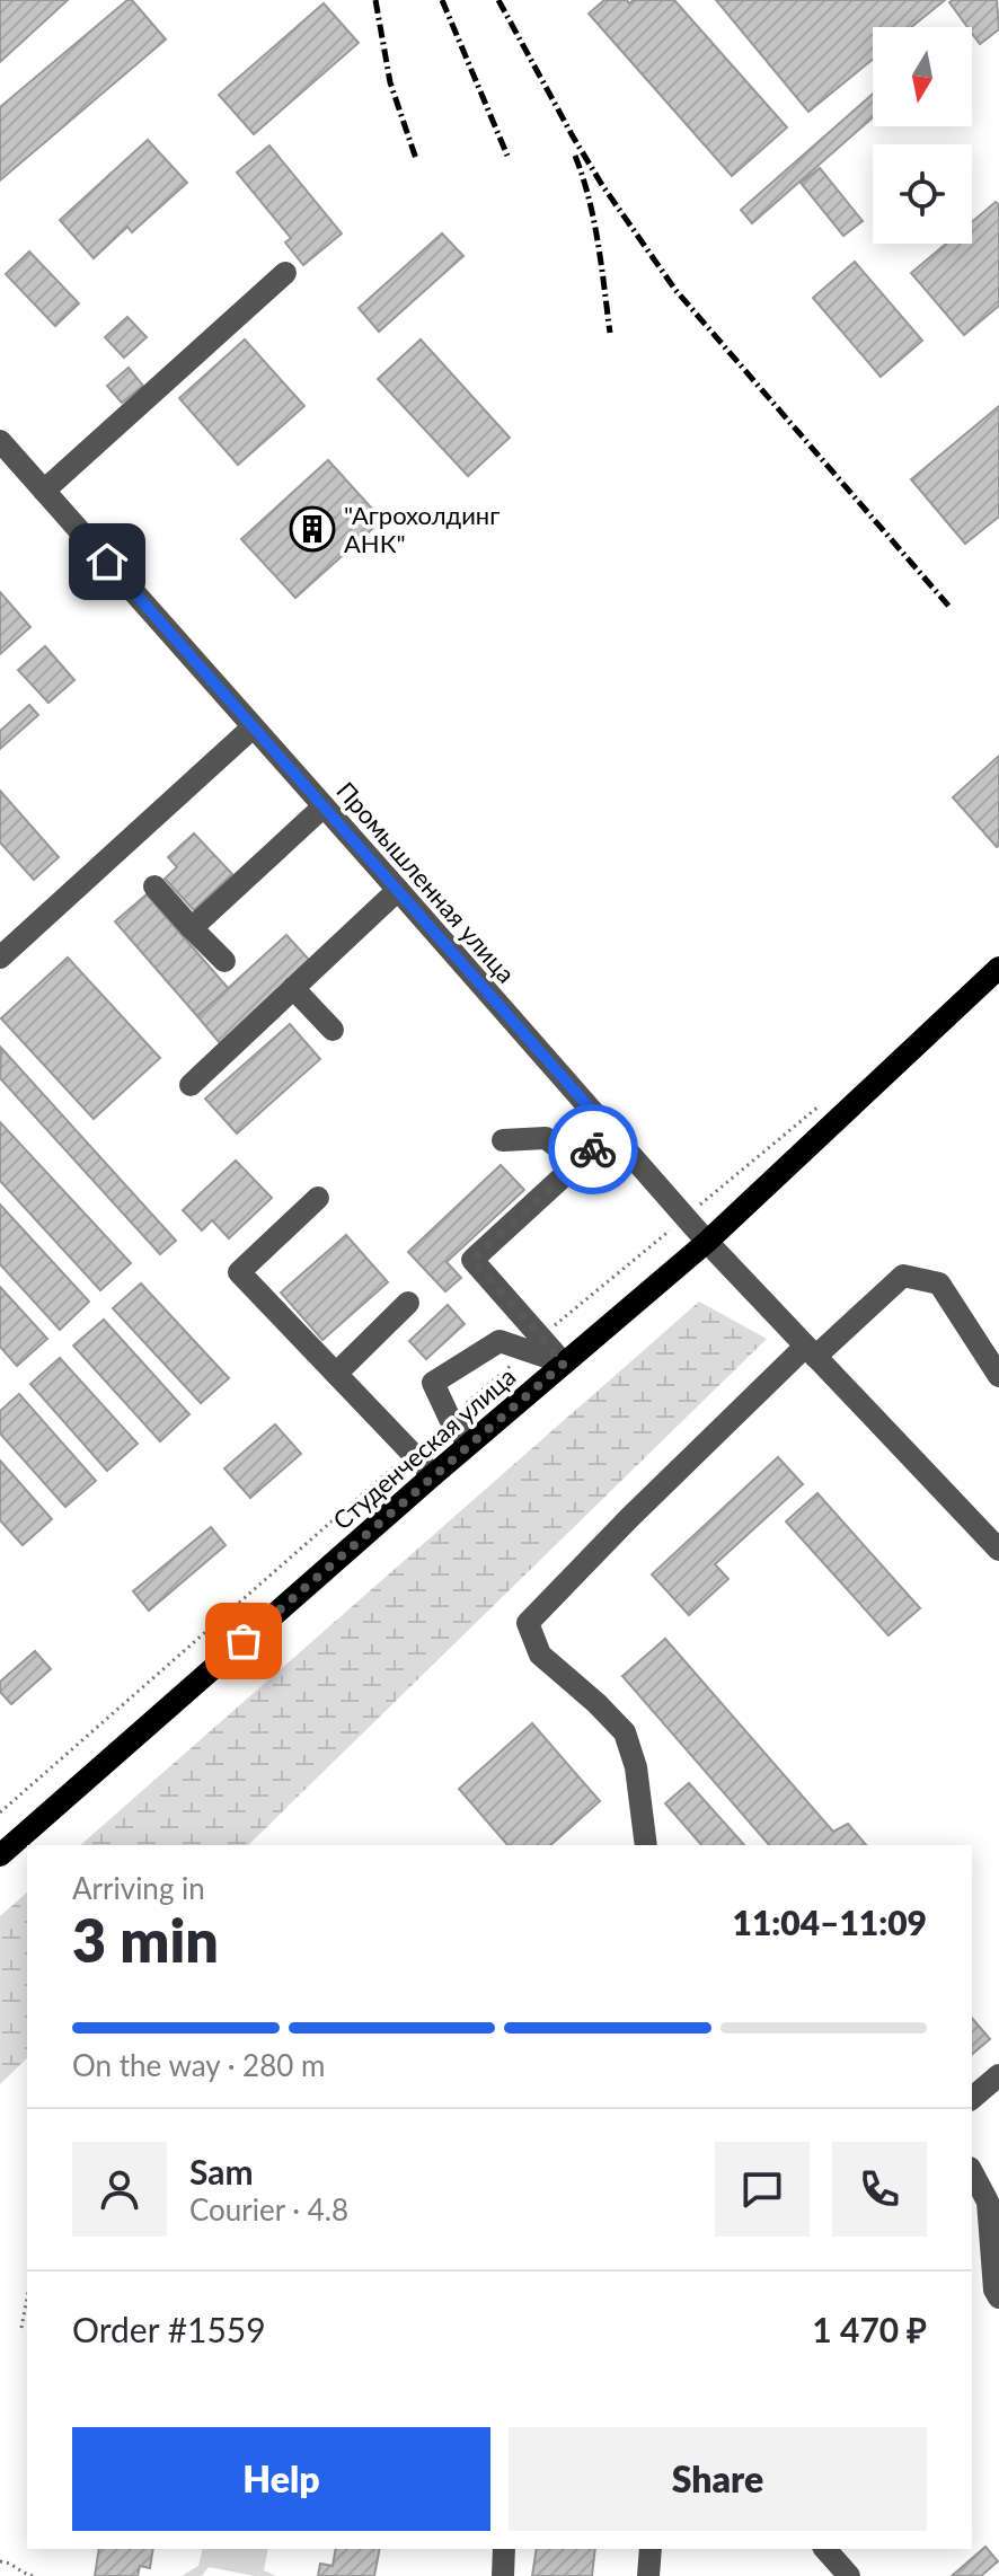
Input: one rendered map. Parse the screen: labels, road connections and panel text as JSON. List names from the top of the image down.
{
  "streets": {
    "main road": ["Студенческая улица"],
    "street": ["Промышленная улица"]
  },
  "crossings": [
    ["Промышленная улица", "Студенческая улица"]
  ],
  "places": {
    "building": ["\"Агрохолдинг АНК\""]
  },
  "north": "bottom",
  "page": {
    "heading": ["3 min", "Arriving in", "11:04–11:09"],
    "panel": [
      "Sam",
      "Courier · 4.8",
      "Order #1559",
      "1 470 ₽"
    ],
    "bar": "On the way · 280 m",
    "buttons": ["Help", "Share"]
  }
}
